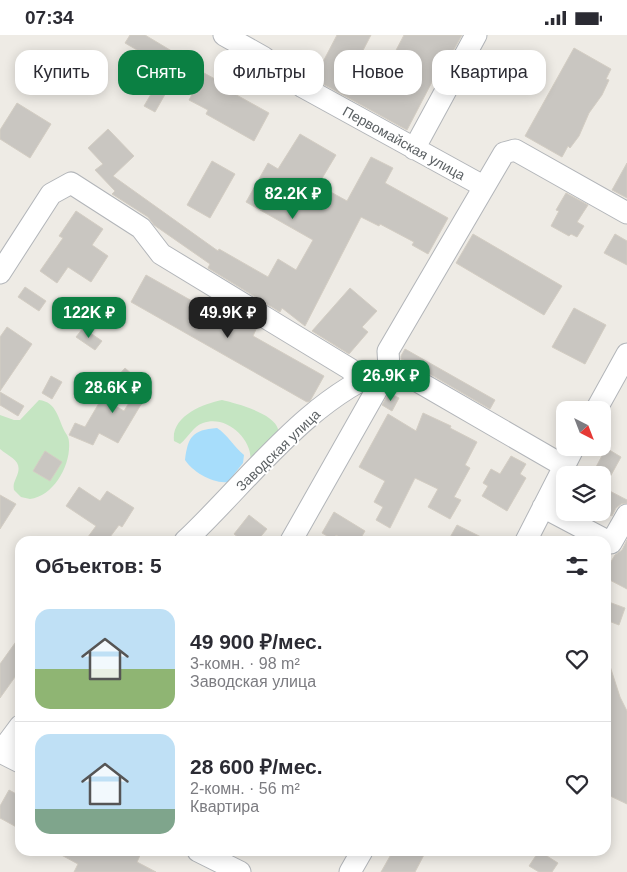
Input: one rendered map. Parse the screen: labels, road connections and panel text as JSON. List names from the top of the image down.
{
  "streets": {
    "street": ["Первомайская улица", "Заводская улица"]
  },
  "north": "bottom right",
  "page": {
    "status": "07:34",
    "chip": [
      "Купить",
      "Снять",
      "Фильтры",
      "Новое",
      "Квартира"
    ],
    "price": [
      "82.2K ₽",
      "122K ₽",
      "49.9K ₽",
      "26.9K ₽",
      "28.6K ₽"
    ],
    "heading": "Объектов: 5",
    "list": [
      {
        "name": "49 900 ₽/мес.",
        "note": "3-комн. · 98 m² · Заводская улица"
      },
      {
        "name": "28 600 ₽/мес.",
        "note": "2-комн. · 56 m² · Квартира"
      }
    ]
  }
}
